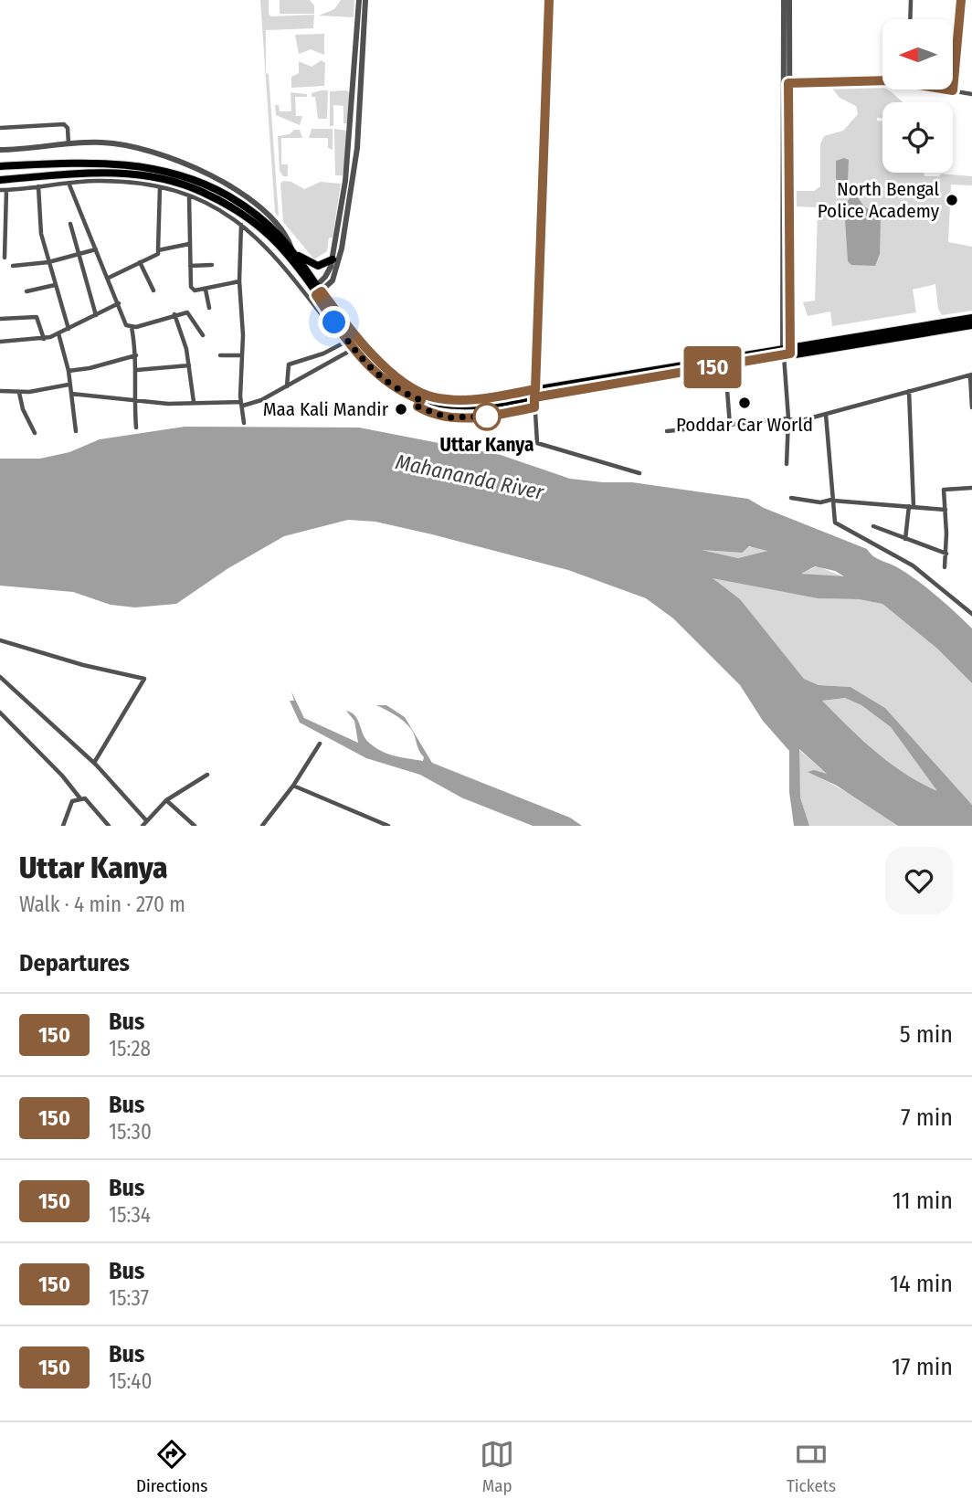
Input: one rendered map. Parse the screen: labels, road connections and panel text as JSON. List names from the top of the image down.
{
  "water": ["Mahananda River"],
  "places": [
    "North Bengal Police Academy",
    "Poddar Car World",
    "Maa Kali Mandir",
    "Uttar Kanya"
  ],
  "lines": ["bus line 150"],
  "north": "left",
  "page": {
    "on_map": "150",
    "heading": [
      ["Uttar Kanya", "Walk · 4 min · 270 m"],
      "Departures"
    ],
    "list": [
      {
        "mark": "150",
        "name": "Bus",
        "note": "15:28",
        "value": "5 min"
      },
      {
        "mark": "150",
        "name": "Bus",
        "note": "15:30",
        "value": "7 min"
      },
      {
        "mark": "150",
        "name": "Bus",
        "note": "15:34",
        "value": "11 min"
      },
      {
        "mark": "150",
        "name": "Bus",
        "note": "15:37",
        "value": "14 min"
      },
      {
        "mark": "150",
        "name": "Bus",
        "note": "15:40",
        "value": "17 min"
      }
    ],
    "tabs": ["Directions", "Map", "Tickets"]
  }
}
